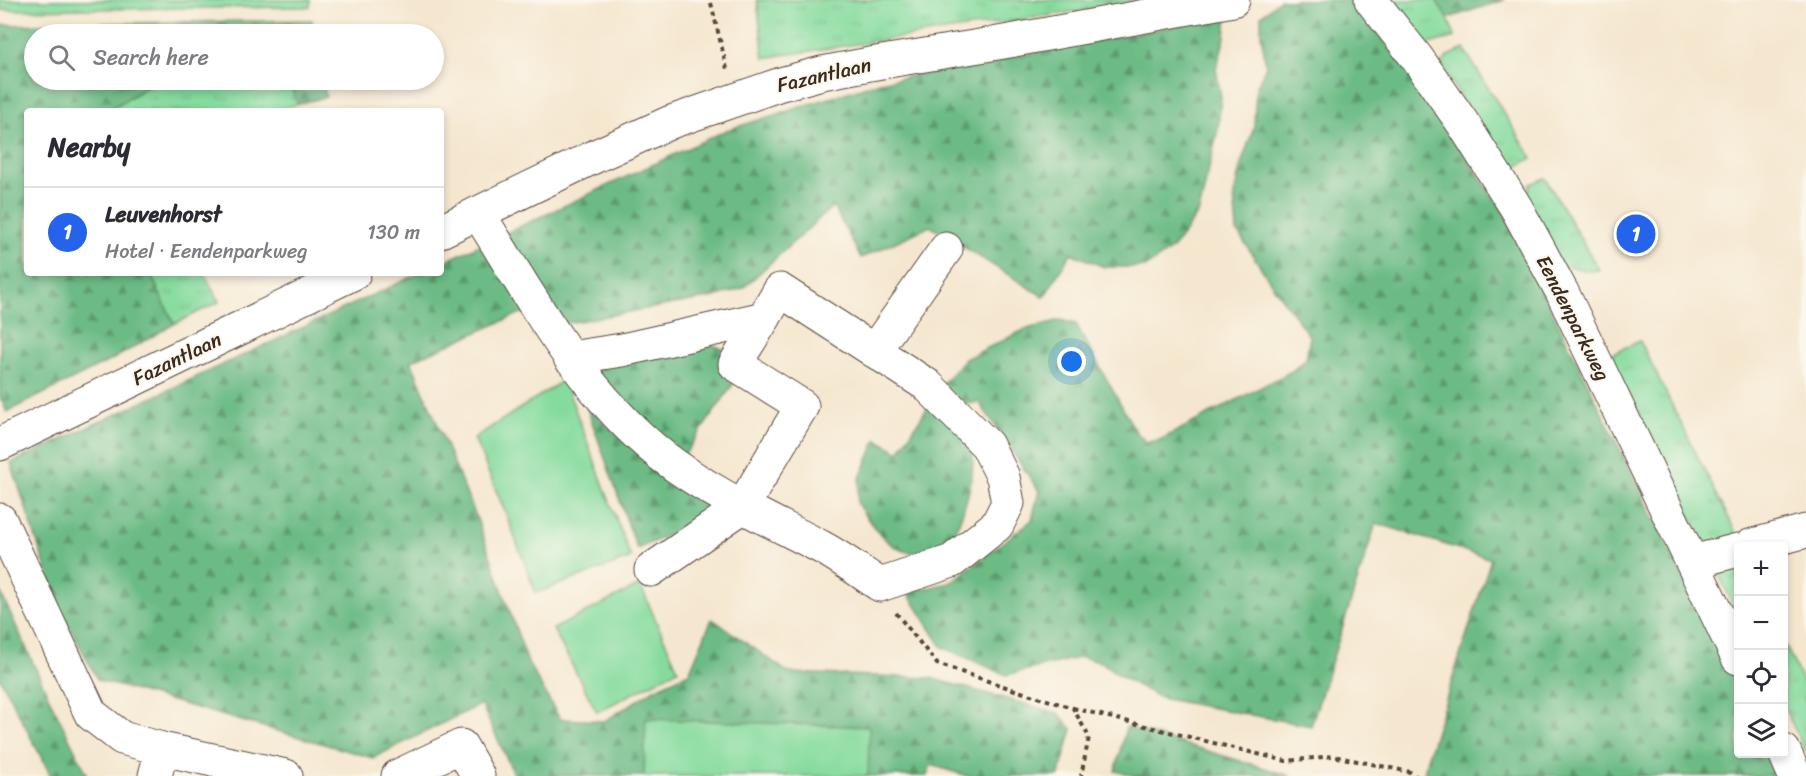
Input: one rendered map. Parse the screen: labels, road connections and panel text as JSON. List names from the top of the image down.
{
  "streets": {
    "street": ["Fazantlaan", "Eendenparkweg"]
  },
  "page": {
    "search": "Search here",
    "heading": "Nearby",
    "list": [
      {
        "mark": "1",
        "name": "Leuvenhorst",
        "note": "Hotel · Eendenparkweg",
        "value": "130 m"
      }
    ],
    "pins": "1",
    "map_buttons": ["+", "−"]
  }
}
